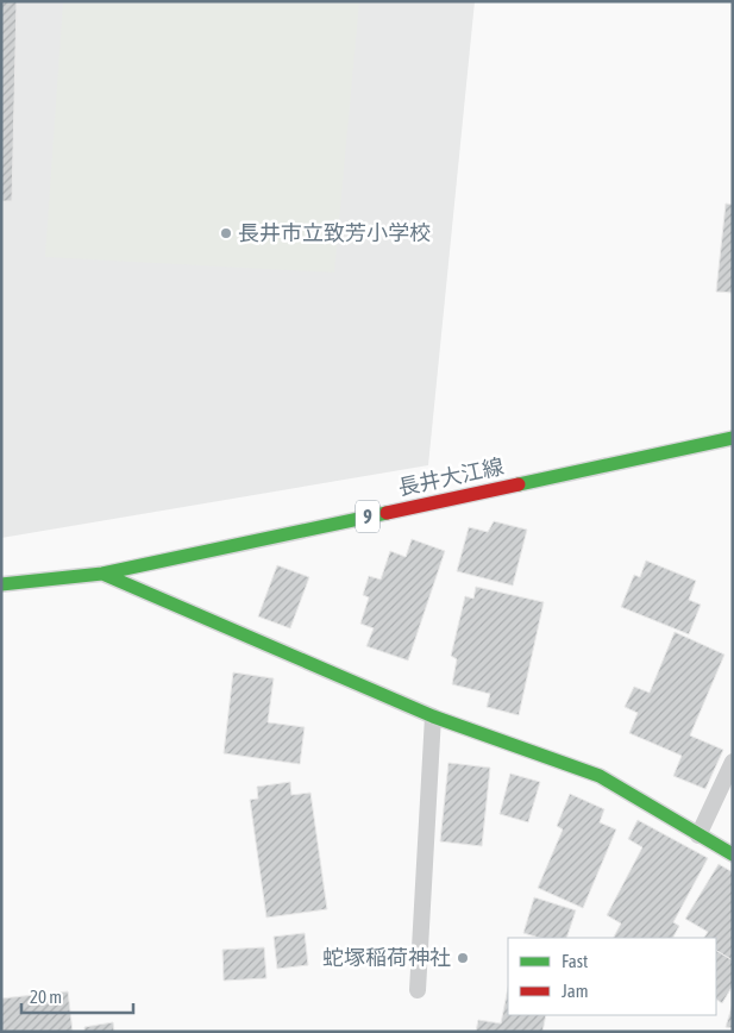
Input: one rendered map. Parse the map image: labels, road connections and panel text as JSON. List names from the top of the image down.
{
  "streets": {
    "main road": ["長井大江線", "9"]
  },
  "places": ["長井市立致芳小学校", "蛇塚稲荷神社"],
  "legend": ["Fast", "Jam"],
  "scale_bar": "20 m"
}
